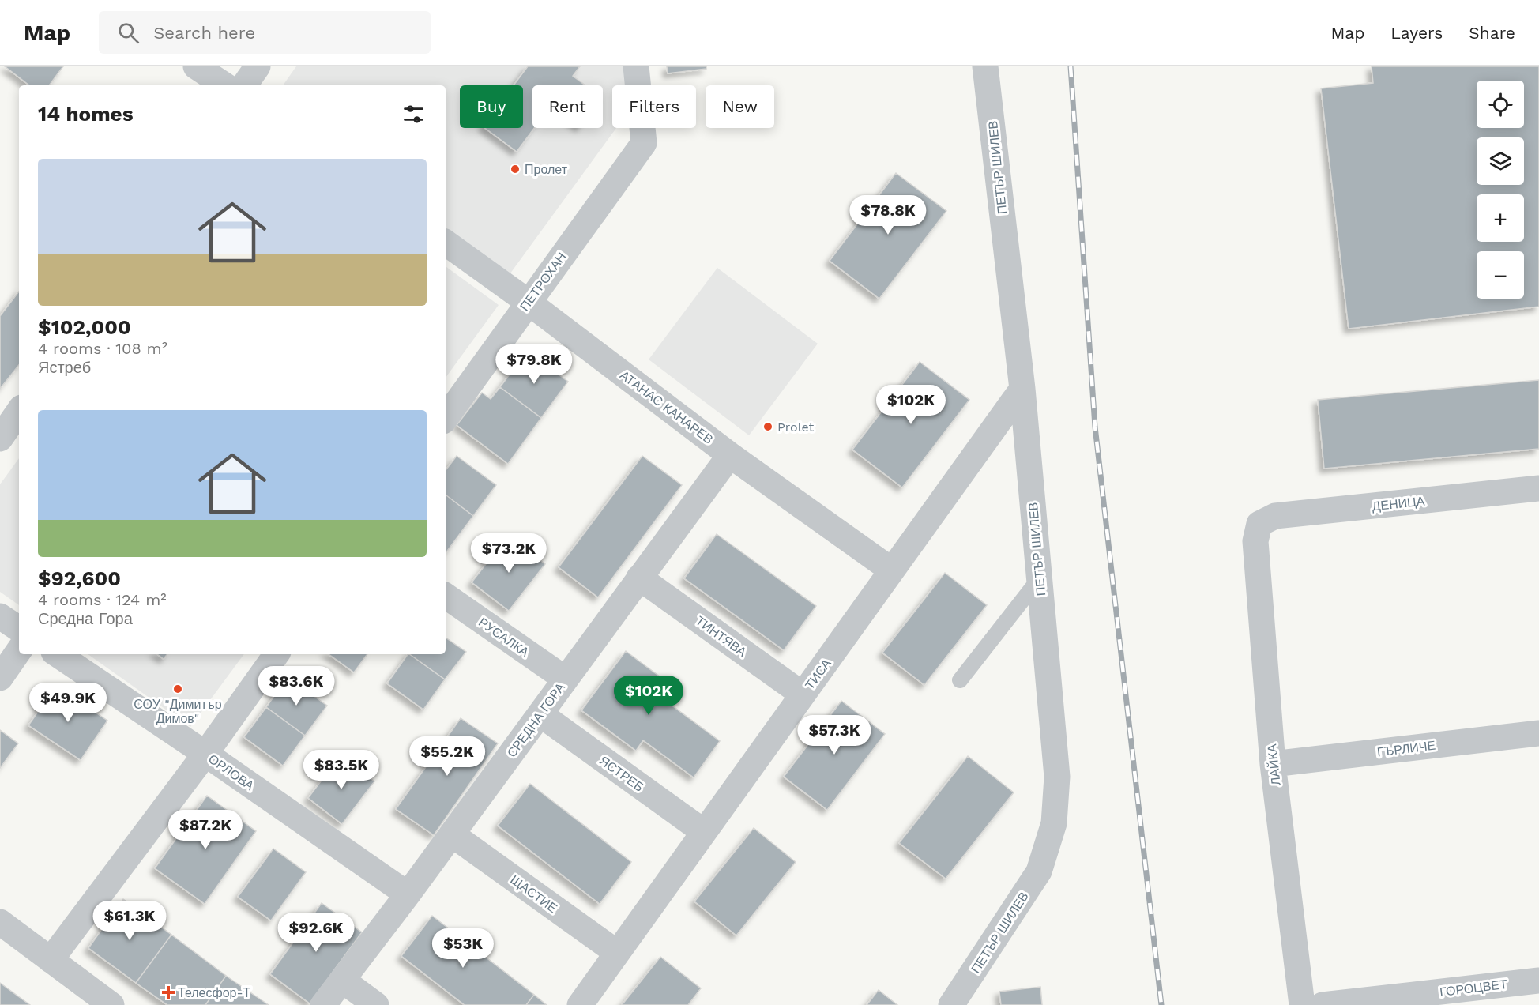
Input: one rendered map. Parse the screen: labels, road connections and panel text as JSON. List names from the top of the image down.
{
  "streets": {
    "street": [
      "ПЕТЪР ШИЛЕВ",
      "ПЕТРОХАН",
      "АТАНАС КАНАРЕВ",
      "ДЕНИЦА",
      "ТИНТЯВА",
      "РУСАЛКА",
      "ТИСА",
      "СРЕДНА ГОРА",
      "ГЪРЛИЧЕ",
      "ЛАЙКА",
      "ОРЛОВА",
      "ЯСТРЕБ",
      "ЩАСТИЕ",
      "ГОРОЦВЕТ"
    ]
  },
  "crossings": [
    ["ПЕТЪР ШИЛЕВ", "ТИСА"],
    ["ПЕТРОХАН", "АТАНАС КАНАРЕВ"],
    ["АТАНАС КАНАРЕВ", "ТИСА"],
    ["АТАНАС КАНАРЕВ", "СРЕДНА ГОРА"],
    ["ДЕНИЦА", "ЛАЙКА"],
    ["ТИНТЯВА", "ТИСА"],
    ["ТИНТЯВА", "СРЕДНА ГОРА"],
    ["РУСАЛКА", "СРЕДНА ГОРА"],
    ["ТИСА", "ЯСТРЕБ"],
    ["ТИСА", "ЩАСТИЕ"],
    ["СРЕДНА ГОРА", "ОРЛОВА"],
    ["СРЕДНА ГОРА", "ЯСТРЕБ"],
    ["СРЕДНА ГОРА", "ЩАСТИЕ"],
    ["ГЪРЛИЧЕ", "ЛАЙКА"]
  ],
  "places": {
    "other": ["Пролет", "Prolet", "СОУ \"Димитър Димов\""],
    "health": ["Телесфор-Т"]
  },
  "page": {
    "header": "Map",
    "search": "Search here",
    "nav": ["Map", "Layers", "Share"],
    "map_buttons": ["+", "−"],
    "chip": [
      "Buy",
      "Rent",
      "Filters",
      "New"
    ],
    "heading": "14 homes",
    "list": [
      {
        "name": "$102,000",
        "note": "4 rooms · 108 m² · Ястреб"
      },
      {
        "name": "$92,600",
        "note": "4 rooms · 124 m² · Средна Гора"
      }
    ],
    "price": [
      "$78.8K",
      "$79.8K",
      "$102K",
      "$73.2K",
      "$83.6K",
      "$102K",
      "$49.9K",
      "$57.3K",
      "$55.2K",
      "$83.5K",
      "$87.2K",
      "$61.3K",
      "$92.6K",
      "$53K"
    ]
  }
}
